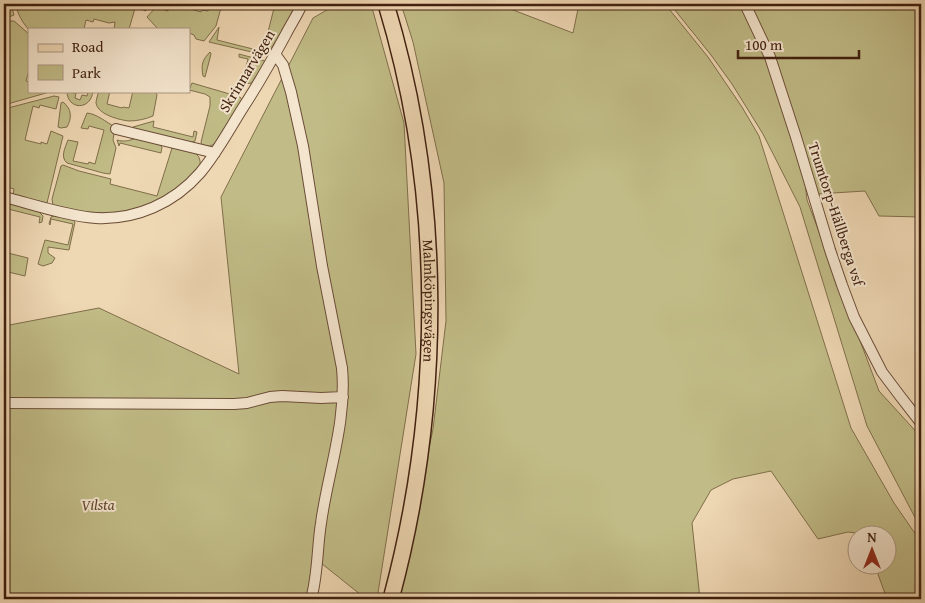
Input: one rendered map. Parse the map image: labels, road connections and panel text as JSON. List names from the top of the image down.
{
  "streets": {
    "main road": ["Malmköpingsvägen"],
    "street": ["Skrinnarvägen", "Trumtorp-Hällberga vsf"]
  },
  "parks": ["Vilsta"],
  "legend": ["Road", "Park"],
  "scale_bar": "100 m",
  "north": "top"
}
